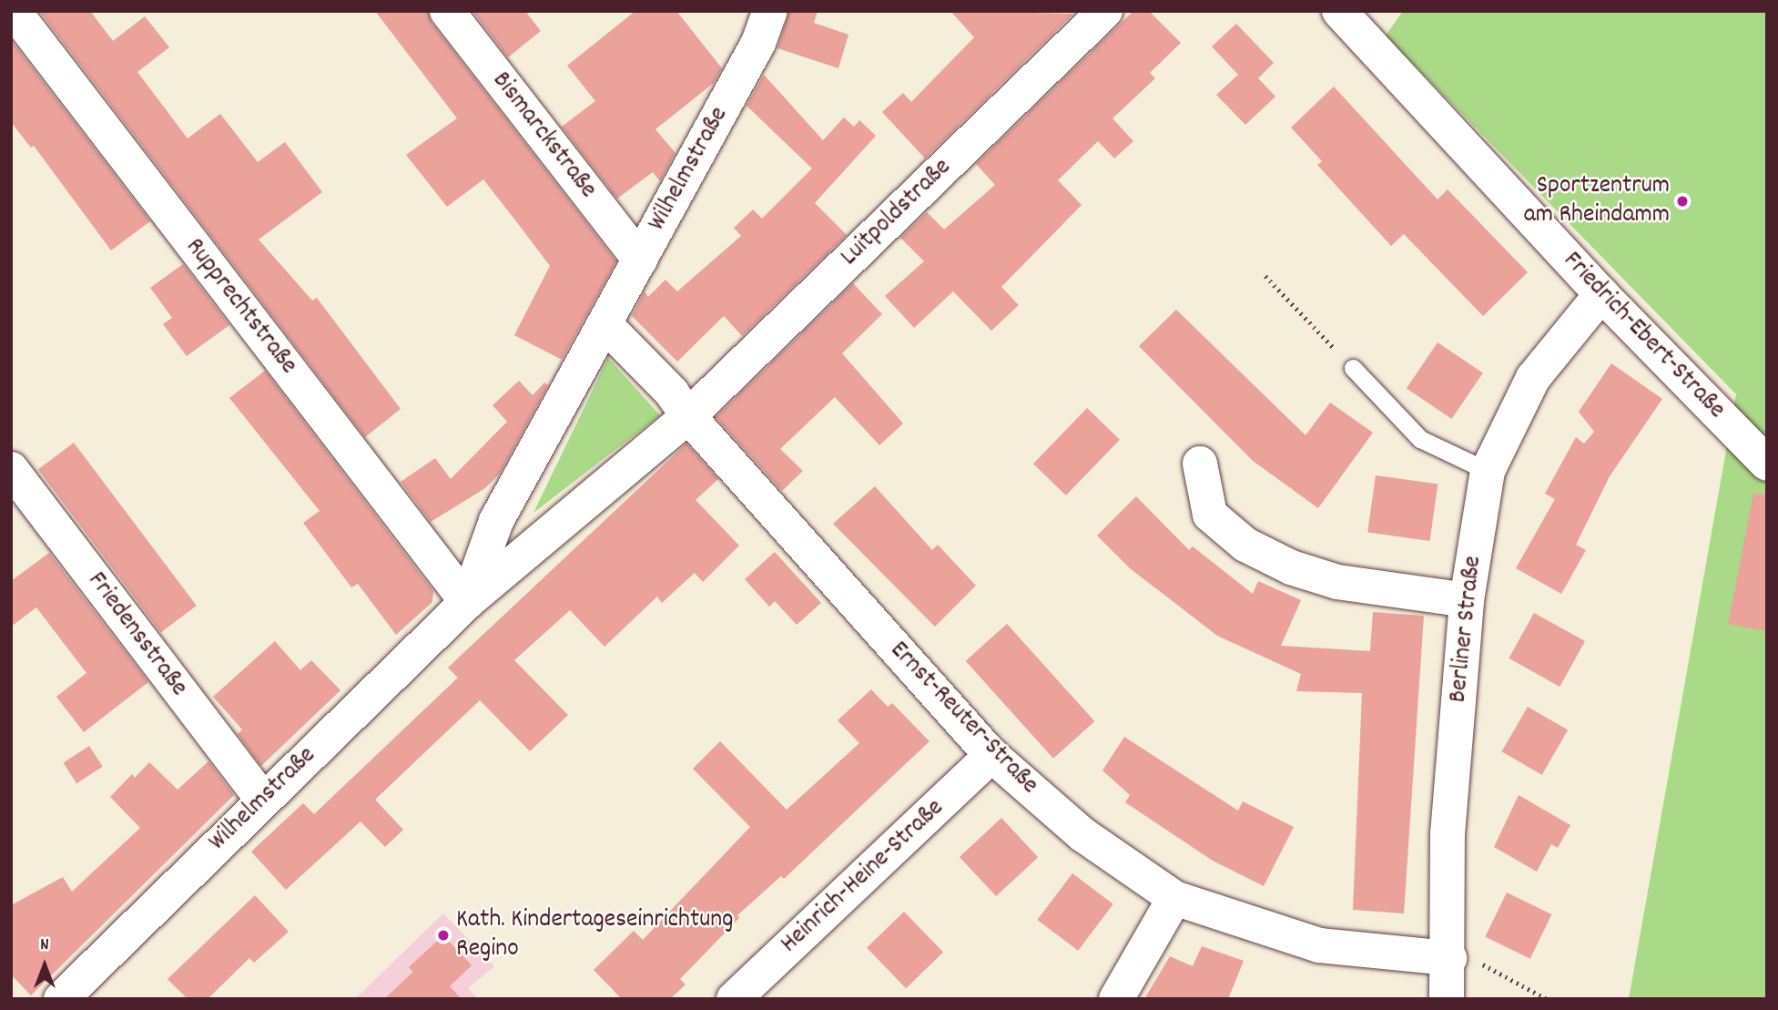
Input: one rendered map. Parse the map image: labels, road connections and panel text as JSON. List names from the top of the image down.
{
  "streets": {
    "street": [
      "Bismarckstraße",
      "Wilhelmstraße",
      "Luitpoldstraße",
      "Rupprechtstraße",
      "Friedrich-Ebert-Straße",
      "Berliner Straße",
      "Friedensstraße",
      "Ernst-Reuter-Straße",
      "Heinrich-Heine-Straße"
    ]
  },
  "crossings": [
    ["Bismarckstraße", "Wilhelmstraße"],
    ["Wilhelmstraße", "Luitpoldstraße"],
    ["Wilhelmstraße", "Rupprechtstraße"],
    ["Wilhelmstraße", "Friedensstraße"],
    ["Wilhelmstraße", "Ernst-Reuter-Straße"],
    ["Luitpoldstraße", "Ernst-Reuter-Straße"],
    ["Friedrich-Ebert-Straße", "Berliner Straße"],
    ["Berliner Straße", "Ernst-Reuter-Straße"],
    ["Ernst-Reuter-Straße", "Heinrich-Heine-Straße"]
  ],
  "places": ["Sportzentrum am Rheindamm", "Kath. Kindertageseinrichtung Regino"],
  "north": "top"
}
